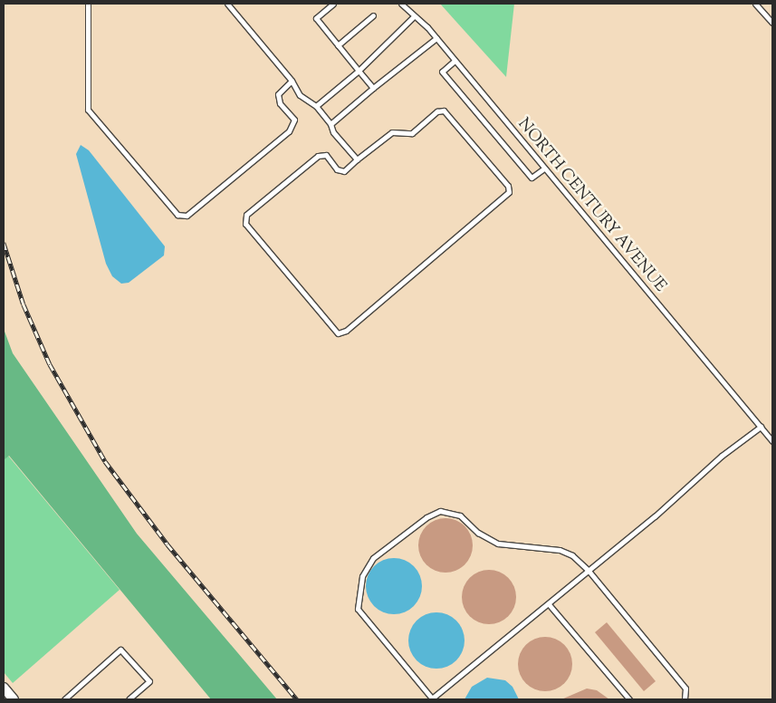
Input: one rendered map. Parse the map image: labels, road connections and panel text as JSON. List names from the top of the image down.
{
  "streets": {
    "lane": ["NORTH CENTURY AVENUE"]
  }
}
